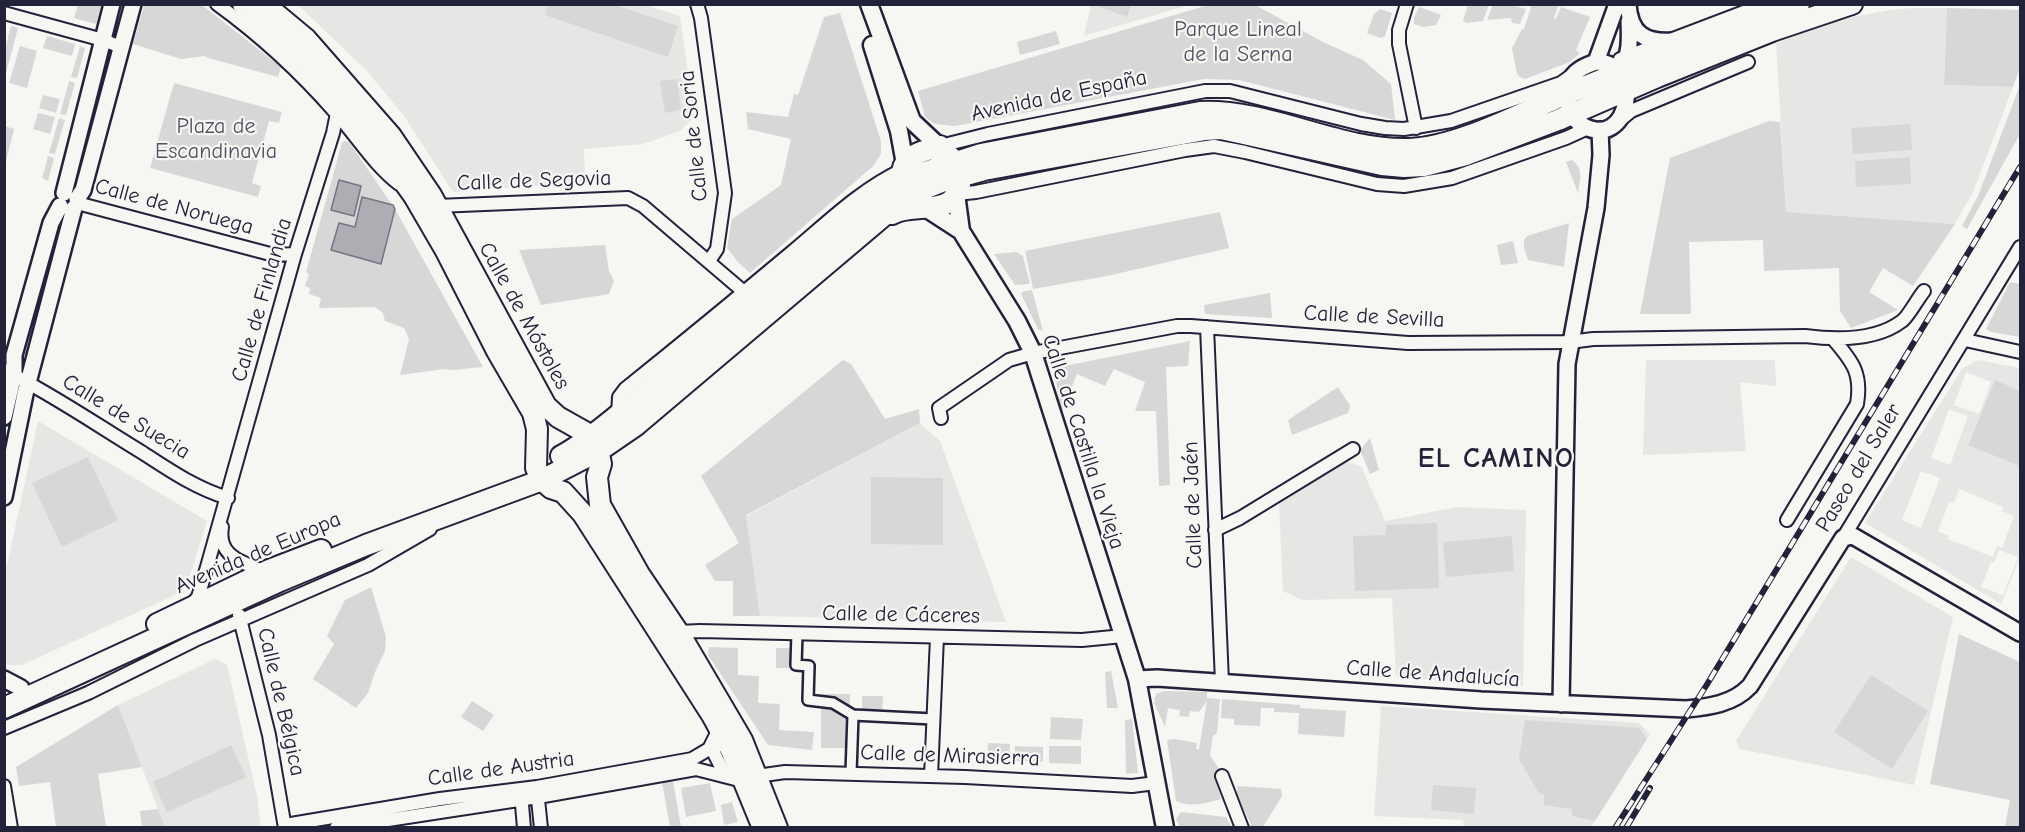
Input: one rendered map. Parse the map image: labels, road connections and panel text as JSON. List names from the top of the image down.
{
  "streets": {
    "main road": [
      "Avenida de España",
      "Calle de Móstoles",
      "Calle de Castilla la Vieja",
      "Avenida de Europa"
    ],
    "street": [
      "Calle de Soria",
      "Calle de Segovia",
      "Calle de Noruega",
      "Calle de Finlandia",
      "Calle de Sevilla",
      "Calle de Suecia",
      "Paseo del Saler",
      "Calle de Jaén",
      "Calle de Cáceres",
      "Calle de Andalucía",
      "Calle de Bélgica",
      "Calle de Mirasierra",
      "Calle de Austria"
    ]
  },
  "crossings": [
    ["Avenida de España", "Calle de Segovia"],
    ["Avenida de España", "Calle de Móstoles"],
    ["Avenida de España", "Calle de Castilla la Vieja"],
    ["Avenida de España", "Avenida de Europa"],
    ["Calle de Soria", "Calle de Segovia"],
    ["Calle de Segovia", "Calle de Móstoles"],
    ["Calle de Noruega", "Calle de Finlandia"],
    ["Calle de Finlandia", "Calle de Móstoles"],
    ["Calle de Finlandia", "Calle de Suecia"],
    ["Calle de Finlandia", "Avenida de Europa"],
    ["Calle de Móstoles", "Avenida de Europa"],
    ["Calle de Sevilla", "Calle de Castilla la Vieja"],
    ["Calle de Sevilla", "Calle de Jaén"],
    ["Calle de Castilla la Vieja", "Calle de Cáceres"],
    ["Calle de Castilla la Vieja", "Calle de Andalucía"],
    ["Calle de Castilla la Vieja", "Calle de Mirasierra"],
    ["Paseo del Saler", "Calle de Andalucía"],
    ["Calle de Jaén", "Calle de Andalucía"],
    ["Avenida de Europa", "Calle de Bélgica"],
    ["Calle de Bélgica", "Calle de Austria"],
    ["Calle de Mirasierra", "Calle de Austria"]
  ],
  "districts": ["EL CAMINO"],
  "parks": ["Parque Lineal de la Serna", "Plaza de Escandinavia"]
}
